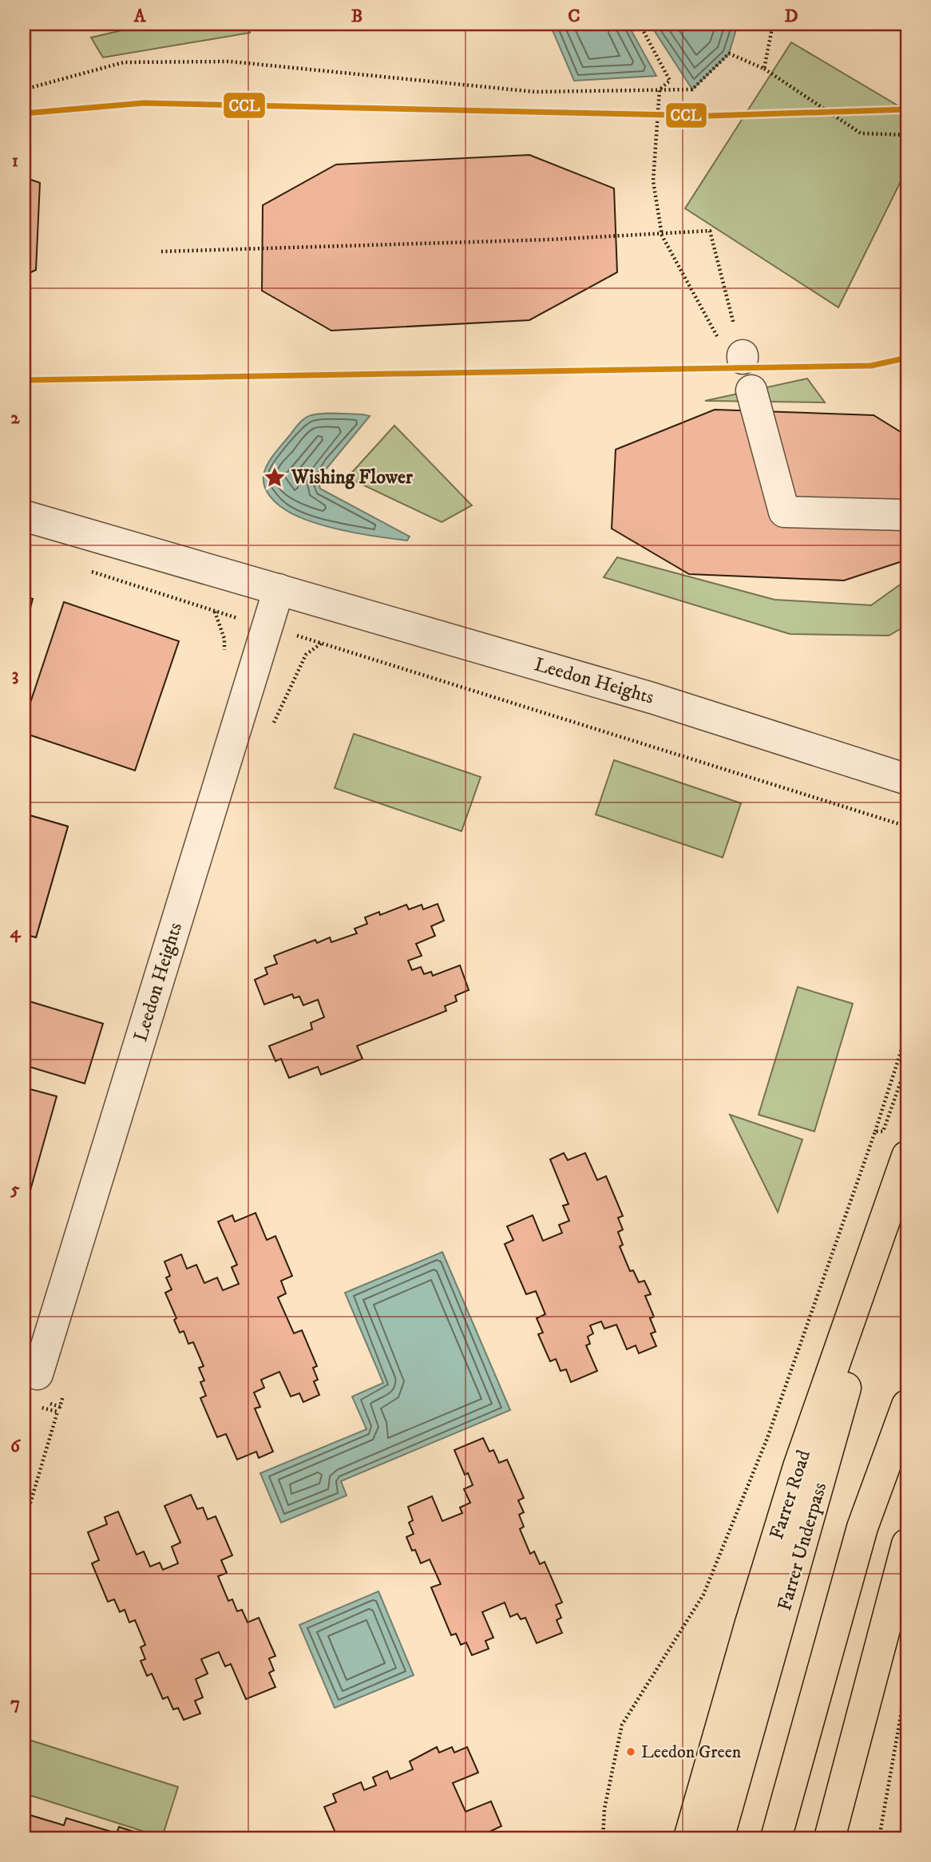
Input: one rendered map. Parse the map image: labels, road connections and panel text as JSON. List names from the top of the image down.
{
  "streets": {
    "highway": ["Farrer Road", "Farrer Underpass"],
    "street": ["Leedon Heights"]
  },
  "crossings": [
    ["Farrer Road", "Farrer Underpass"]
  ],
  "places": {
    "place": ["Wishing Flower"],
    "other": ["Leedon Green"]
  },
  "lines": ["transit line CCL"],
  "grid": {
    "columns": [
      "A",
      "B",
      "C",
      "D"
    ],
    "rows": [
      "1",
      "2",
      "3",
      "4",
      "5",
      "6",
      "7"
    ]
  }
}
